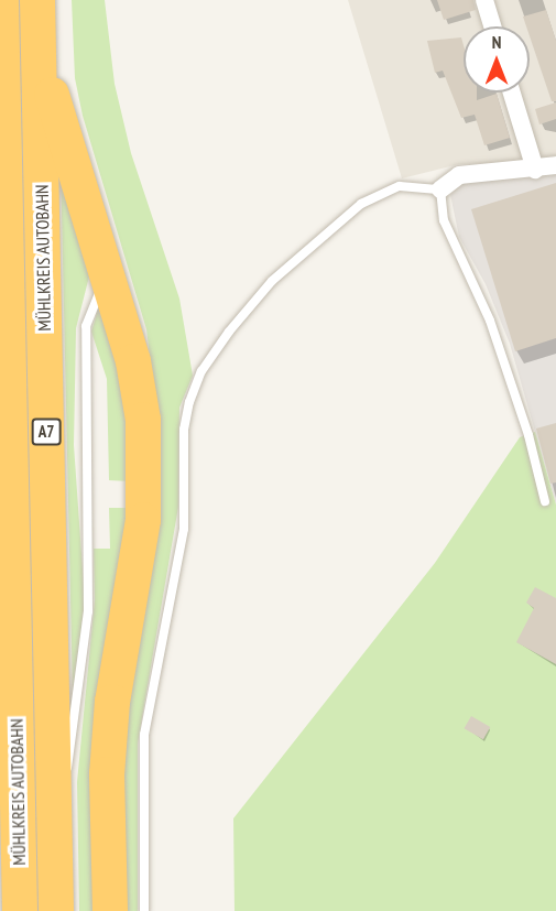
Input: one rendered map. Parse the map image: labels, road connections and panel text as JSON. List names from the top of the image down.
{
  "streets": {
    "highway": ["MÜHLKREIS AUTOBAHN", "A7"]
  },
  "north": "top"
}
